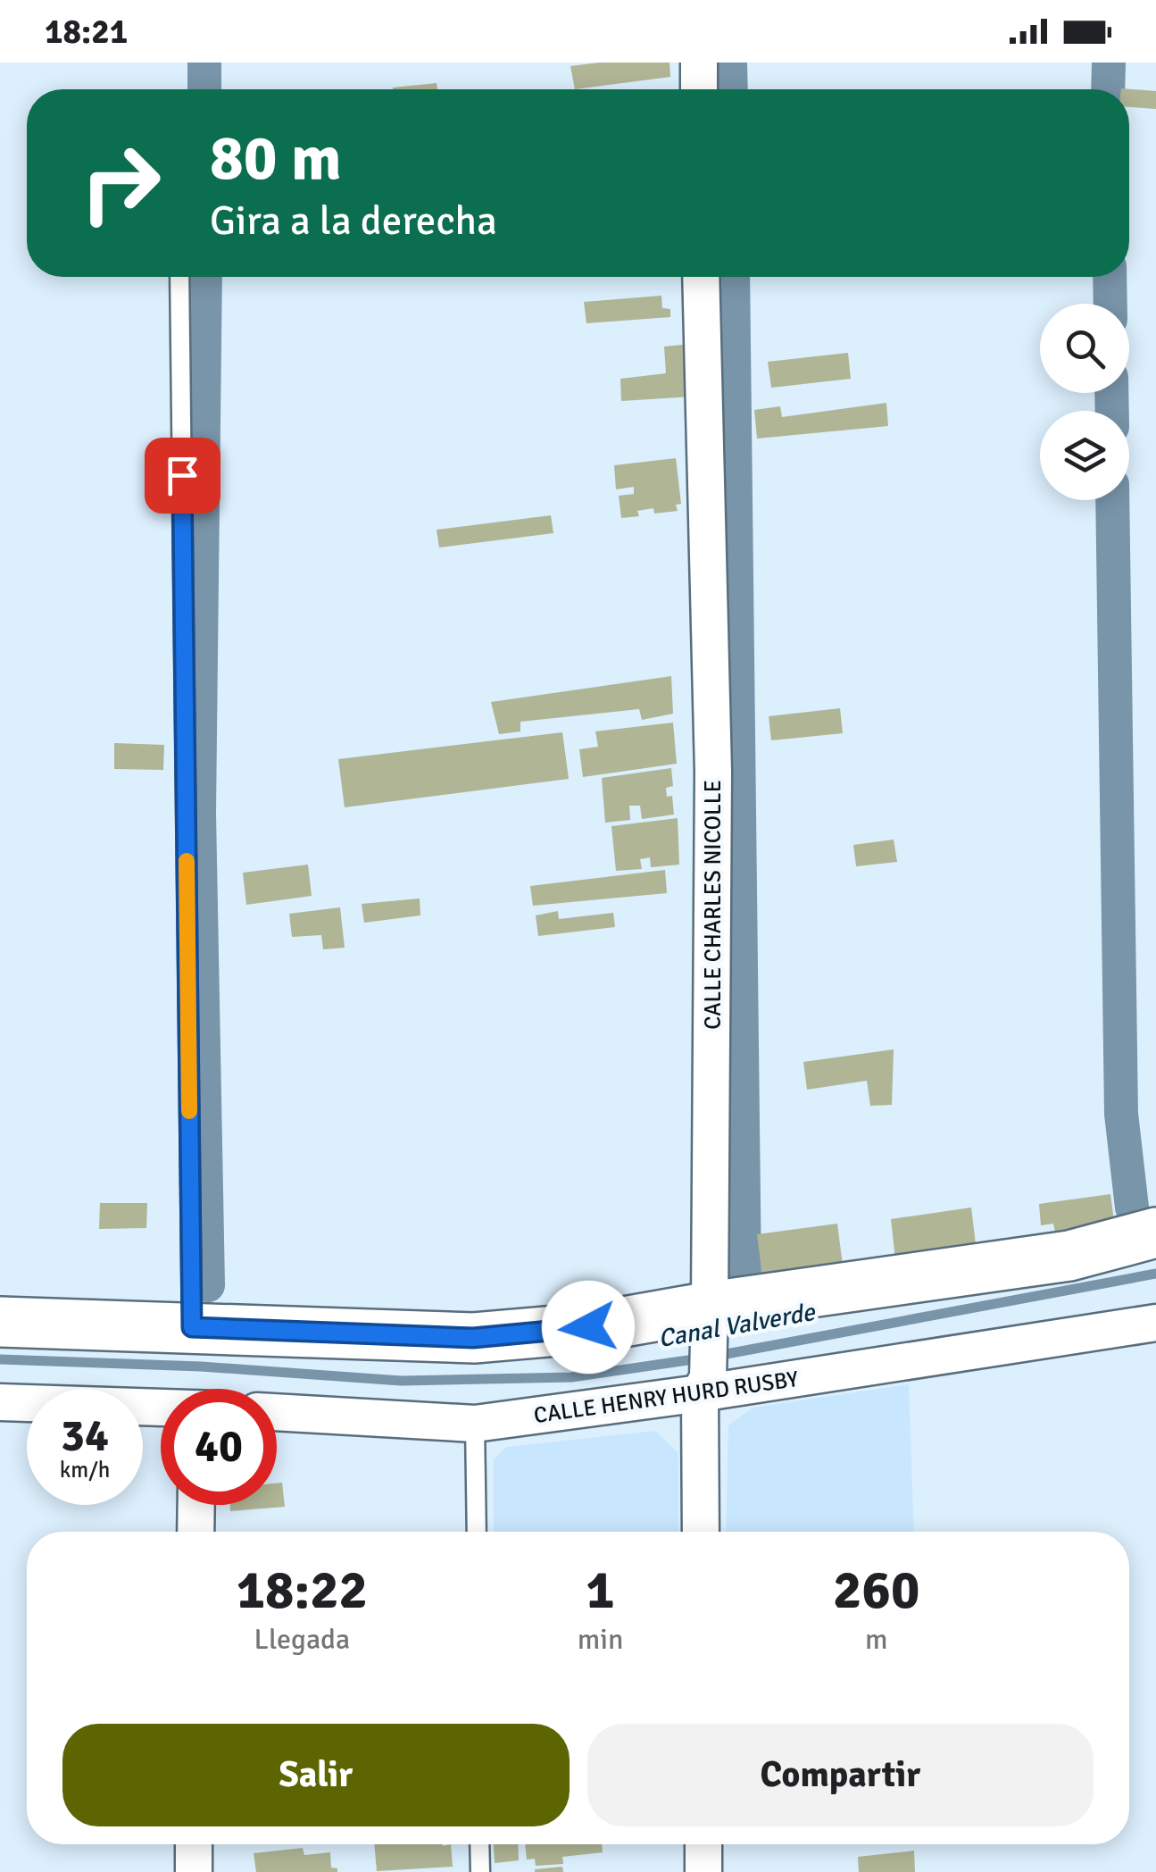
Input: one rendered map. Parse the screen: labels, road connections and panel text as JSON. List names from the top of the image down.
{
  "streets": {
    "street": ["CALLE CHARLES NICOLLE", "CALLE HENRY HURD RUSBY"]
  },
  "crossings": [
    ["CALLE CHARLES NICOLLE", "CALLE HENRY HURD RUSBY"]
  ],
  "water": ["Canal Valverde"],
  "page": {
    "status": "18:21",
    "turn": ["80 m", "Gira a la derecha"],
    "speed": "34 km/h",
    "limit": "40",
    "eta": [
      "18:22",
      "Llegada",
      "1",
      "min",
      "260",
      "m"
    ],
    "buttons": ["Salir", "Compartir"]
  }
}
